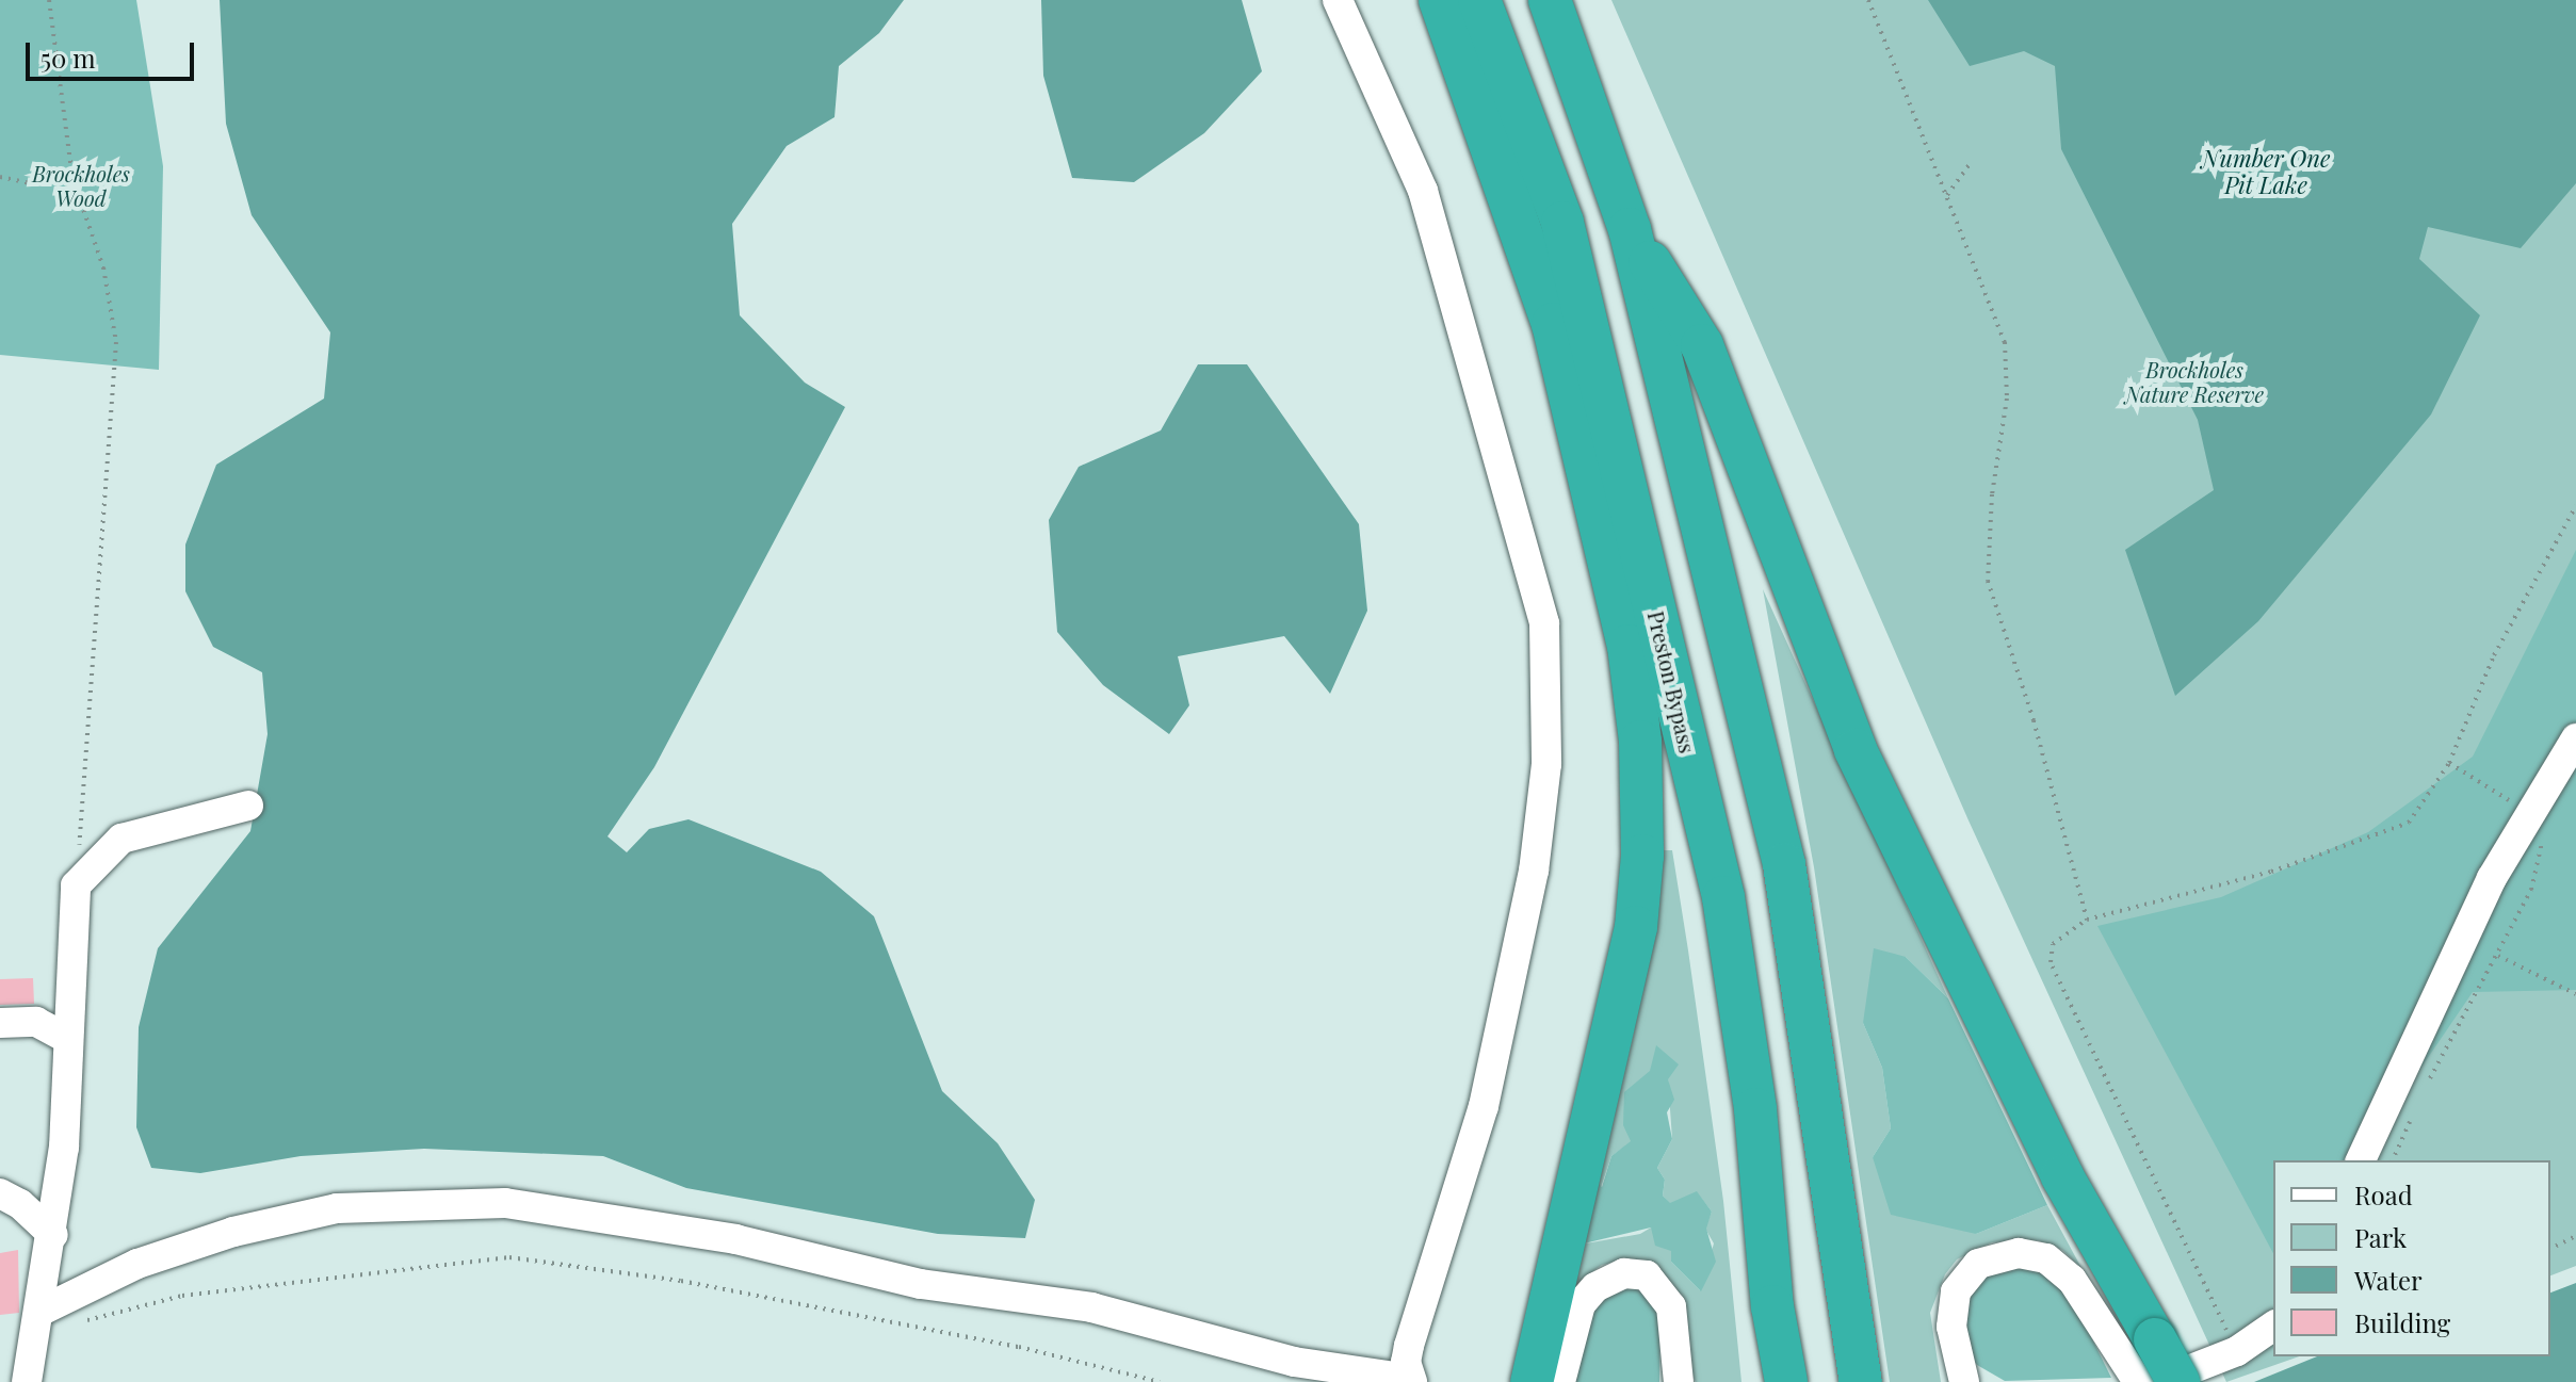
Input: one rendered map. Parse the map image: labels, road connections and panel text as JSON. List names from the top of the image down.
{
  "streets": {
    "highway": ["Preston Bypass"]
  },
  "water": ["Number One Pit Lake"],
  "parks": ["Brockholes Wood", "Brockholes Nature Reserve"],
  "legend": [
    "Road",
    "Park",
    "Water",
    "Building"
  ],
  "scale_bar": "50 m"
}
